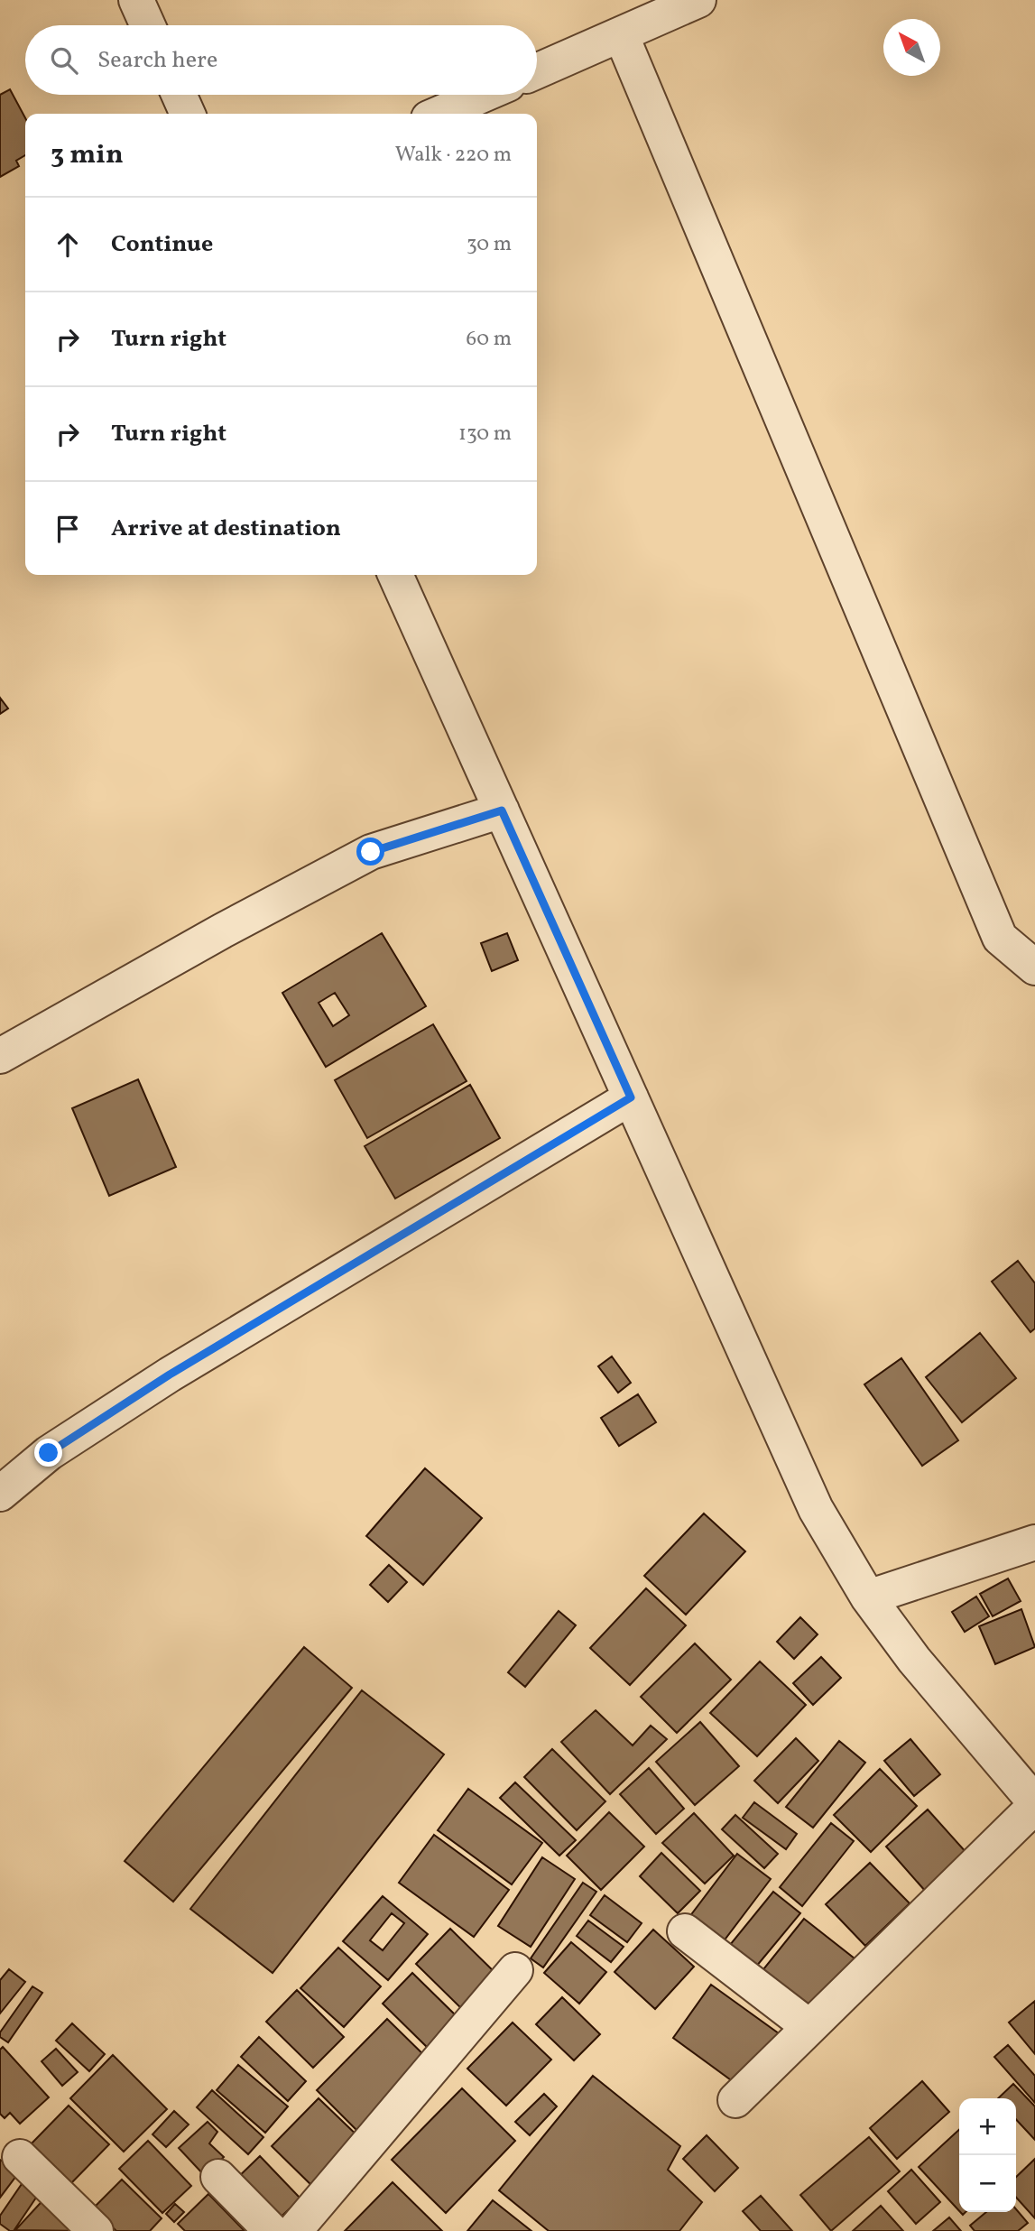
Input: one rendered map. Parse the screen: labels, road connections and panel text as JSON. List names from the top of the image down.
{
  "north": "top left",
  "page": {
    "search": "Search here",
    "heading": ["3 min", "Walk · 220 m"],
    "list": [
      ["Continue", "30 m"],
      ["Turn right", "60 m"],
      ["Turn right", "130 m"],
      "Arrive at destination"
    ],
    "map_buttons": ["+", "−"]
  }
}
